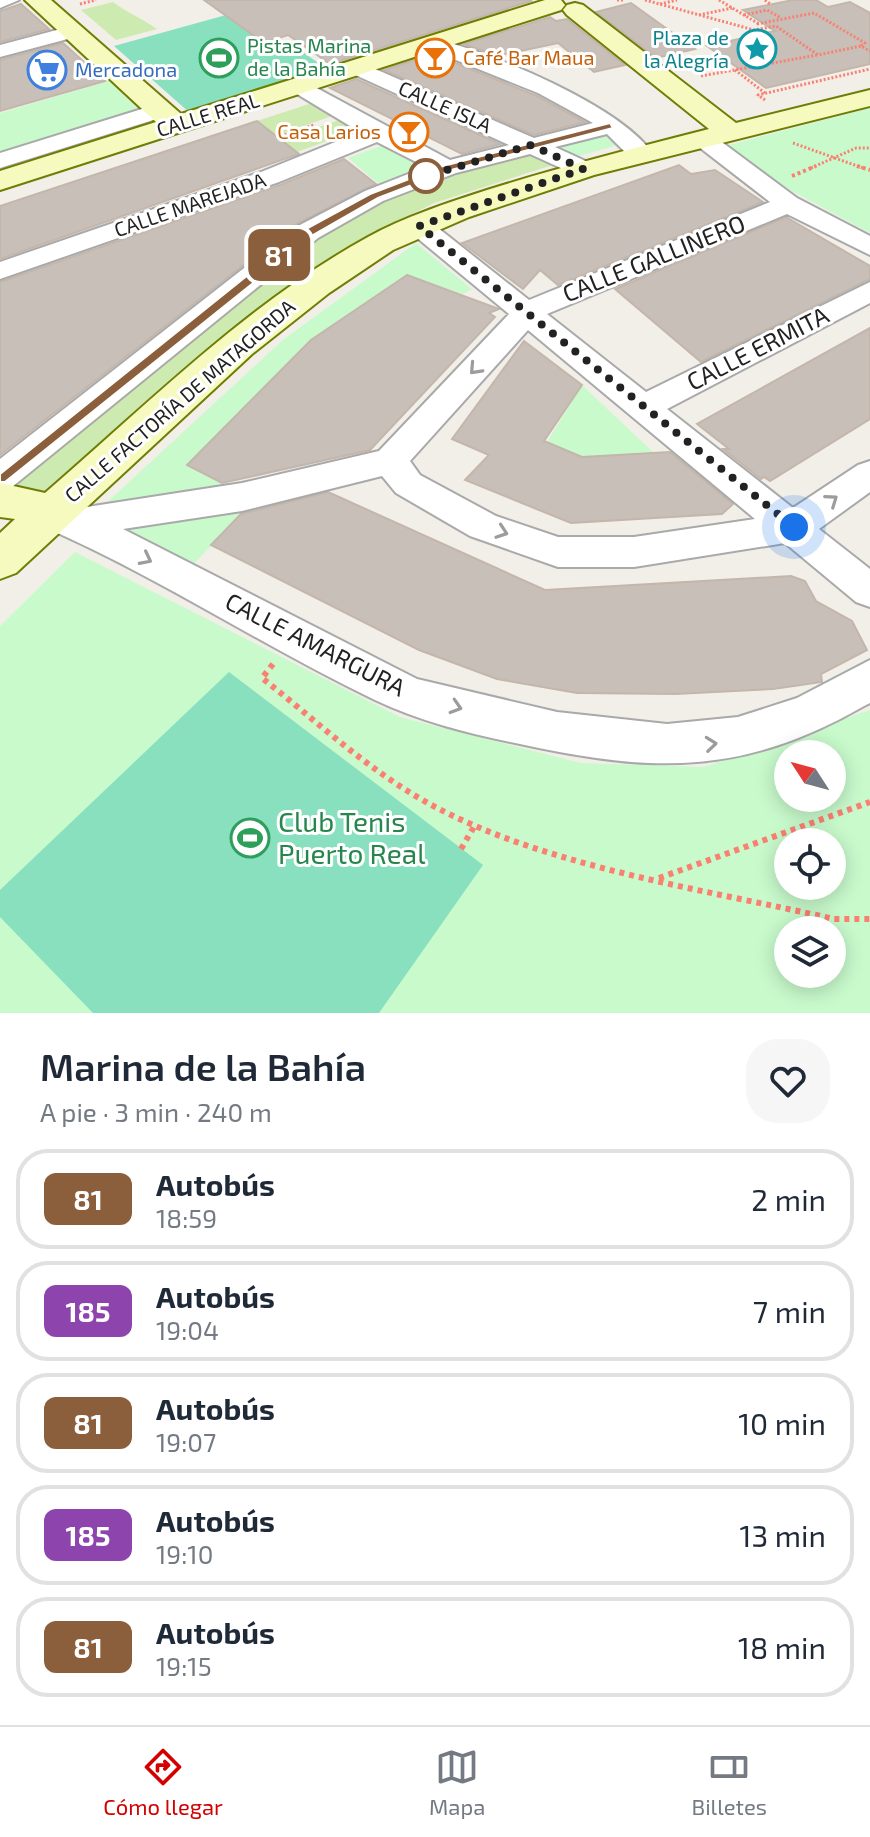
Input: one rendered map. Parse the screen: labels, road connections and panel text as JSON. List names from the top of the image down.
{
  "streets": {
    "street": [
      "CALLE ISLA",
      "CALLE REAL",
      "CALLE MAREJADA",
      "CALLE GALLINERO",
      "CALLE ERMITA",
      "CALLE FACTORÍA DE MATAGORDA",
      "CALLE AMARGURA"
    ]
  },
  "crossings": [
    ["CALLE ISLA", "CALLE REAL"],
    ["CALLE ISLA", "CALLE FACTORÍA DE MATAGORDA"],
    ["CALLE FACTORÍA DE MATAGORDA", "CALLE AMARGURA"]
  ],
  "places": {
    "place": ["Plaza de la Alegría"],
    "sports": ["Pistas Marina de la Bahía", "Club Tenis Puerto Real"],
    "bar": ["Café Bar Maua", "Casa Larios"],
    "supermarket": ["Mercadona"]
  },
  "lines": ["bus line 81"],
  "north": "top left",
  "page": {
    "on_map": "81",
    "heading": ["Marina de la Bahía", "A pie · 3 min · 240 m"],
    "list": [
      {
        "mark": "81",
        "name": "Autobús",
        "note": "18:59",
        "value": "2 min"
      },
      {
        "mark": "185",
        "name": "Autobús",
        "note": "19:04",
        "value": "7 min"
      },
      {
        "mark": "81",
        "name": "Autobús",
        "note": "19:07",
        "value": "10 min"
      },
      {
        "mark": "185",
        "name": "Autobús",
        "note": "19:10",
        "value": "13 min"
      },
      {
        "mark": "81",
        "name": "Autobús",
        "note": "19:15",
        "value": "18 min"
      }
    ],
    "tabs": ["Cómo llegar", "Mapa", "Billetes"]
  }
}
